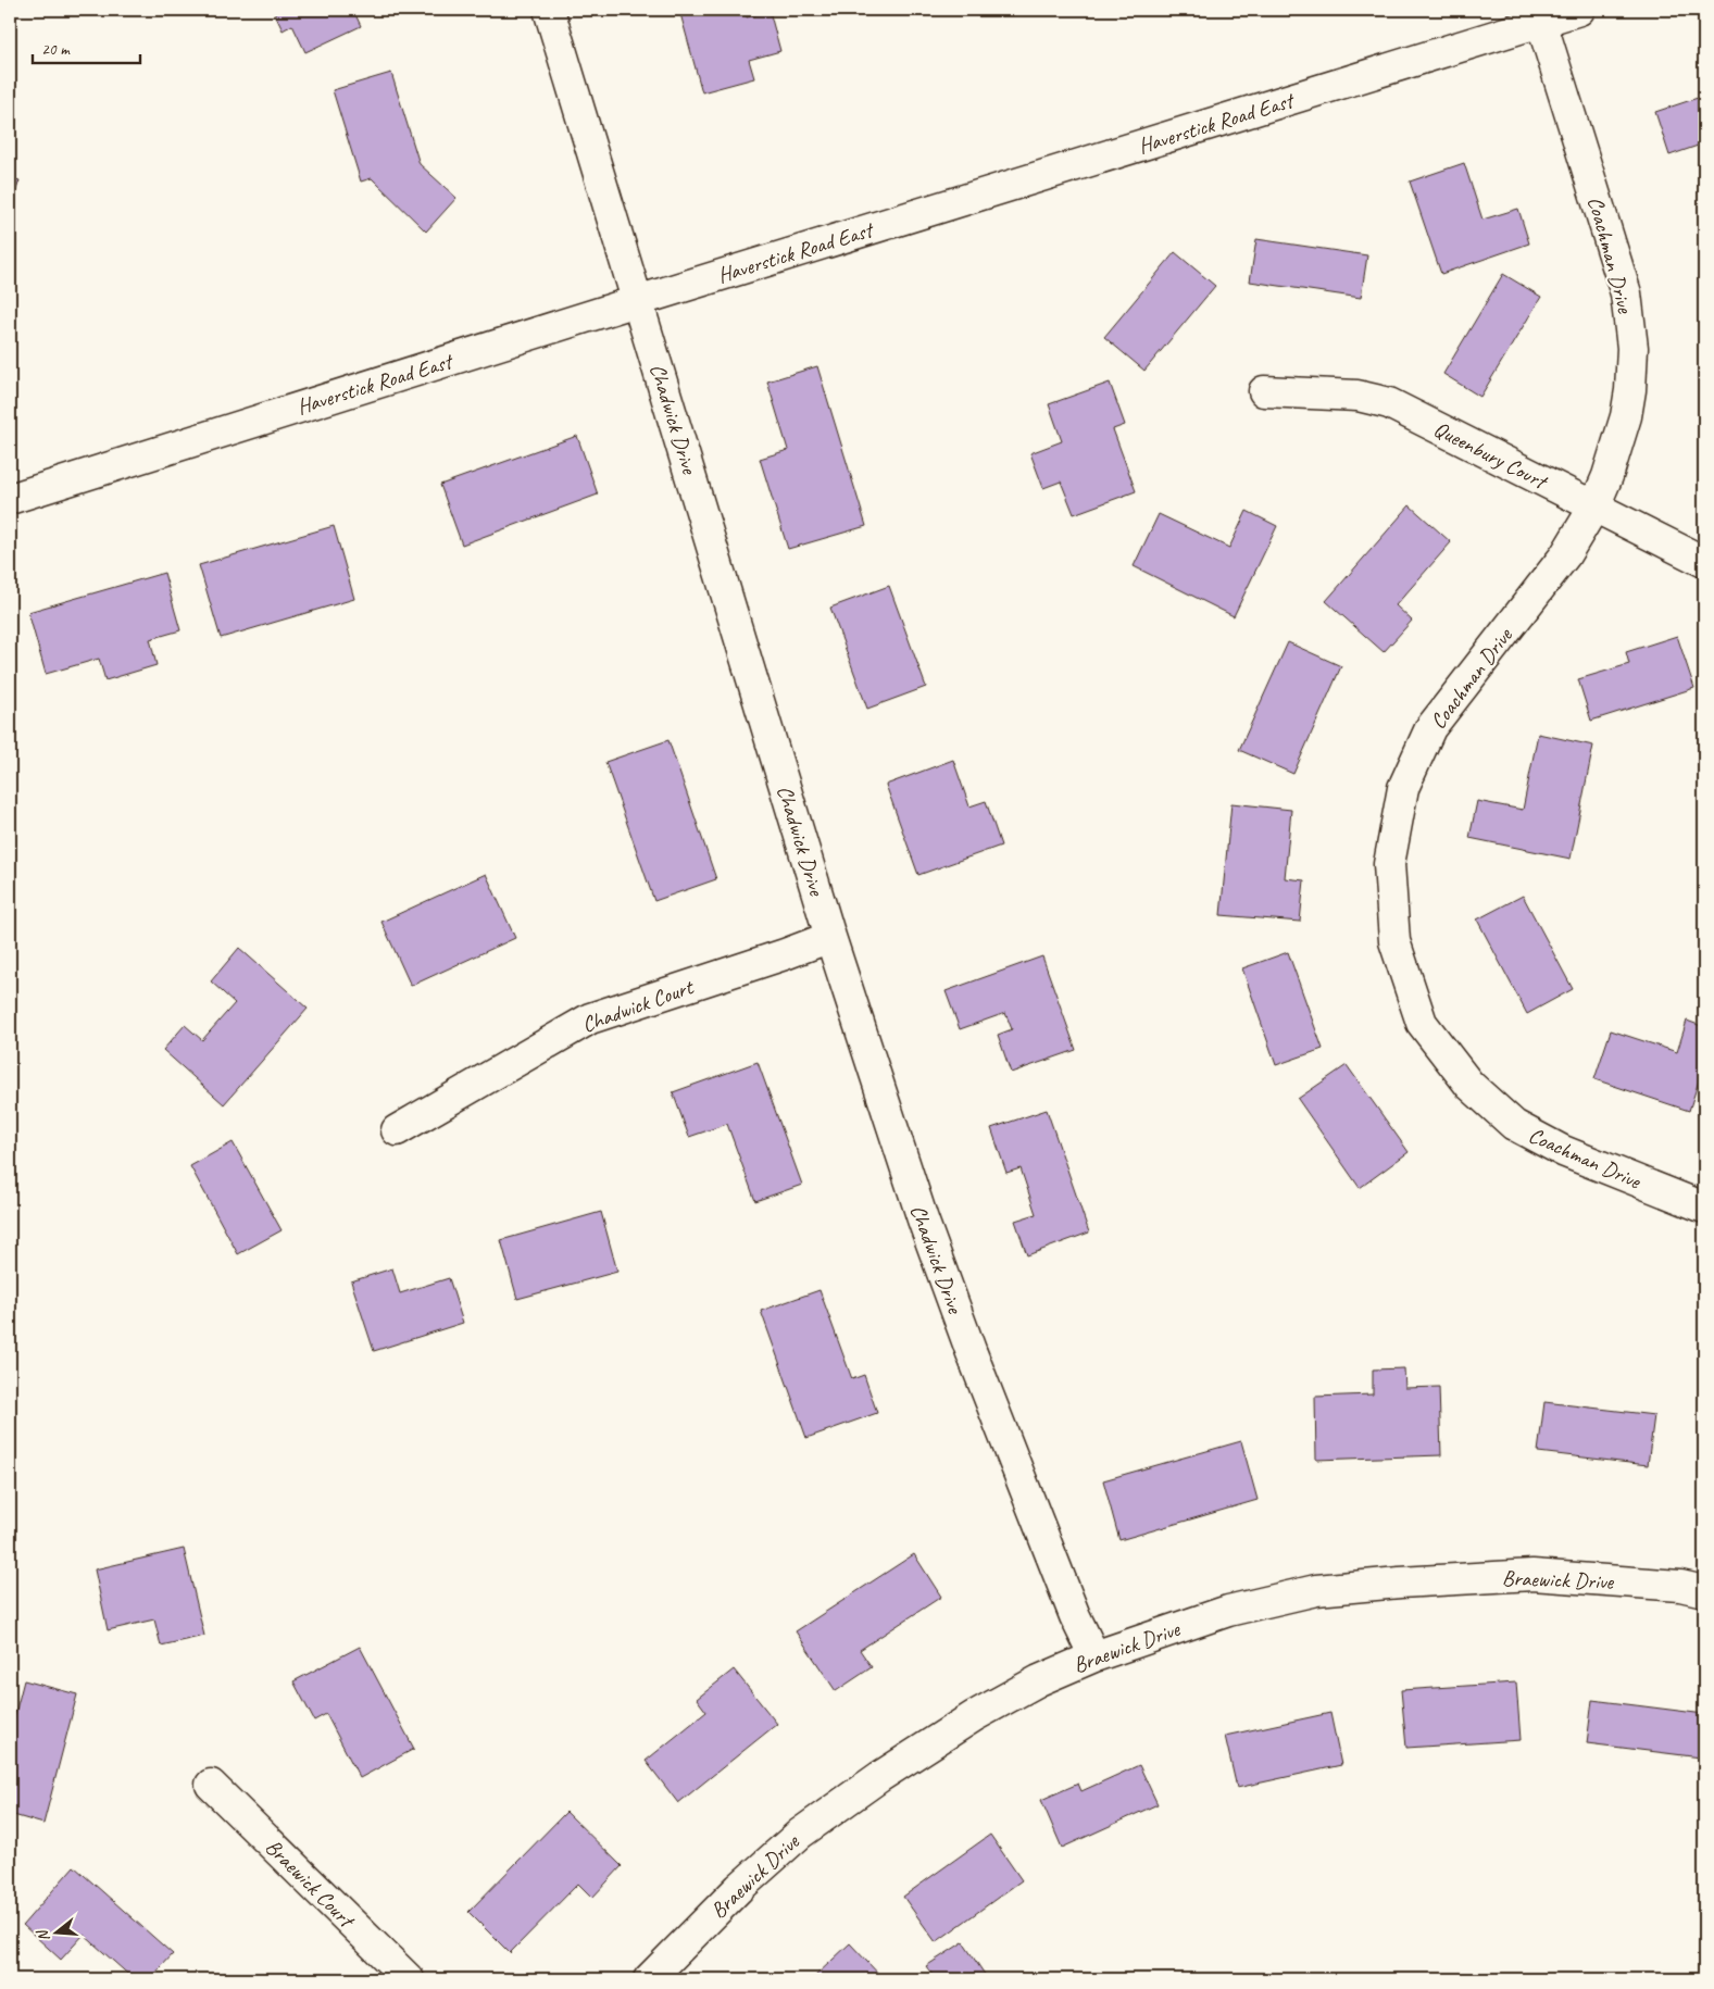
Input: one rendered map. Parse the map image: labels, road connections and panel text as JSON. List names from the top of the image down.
{
  "streets": {
    "street": [
      "Haverstick Road East",
      "Coachman Drive",
      "Chadwick Drive",
      "Queenbury Court",
      "Chadwick Court",
      "Braewick Drive",
      "Braewick Court"
    ]
  },
  "crossings": [
    ["Haverstick Road East", "Coachman Drive"],
    ["Haverstick Road East", "Chadwick Drive"],
    ["Coachman Drive", "Queenbury Court"],
    ["Chadwick Drive", "Chadwick Court"],
    ["Chadwick Drive", "Braewick Drive"]
  ],
  "scale_bar": "20 m",
  "north": "left"
}
